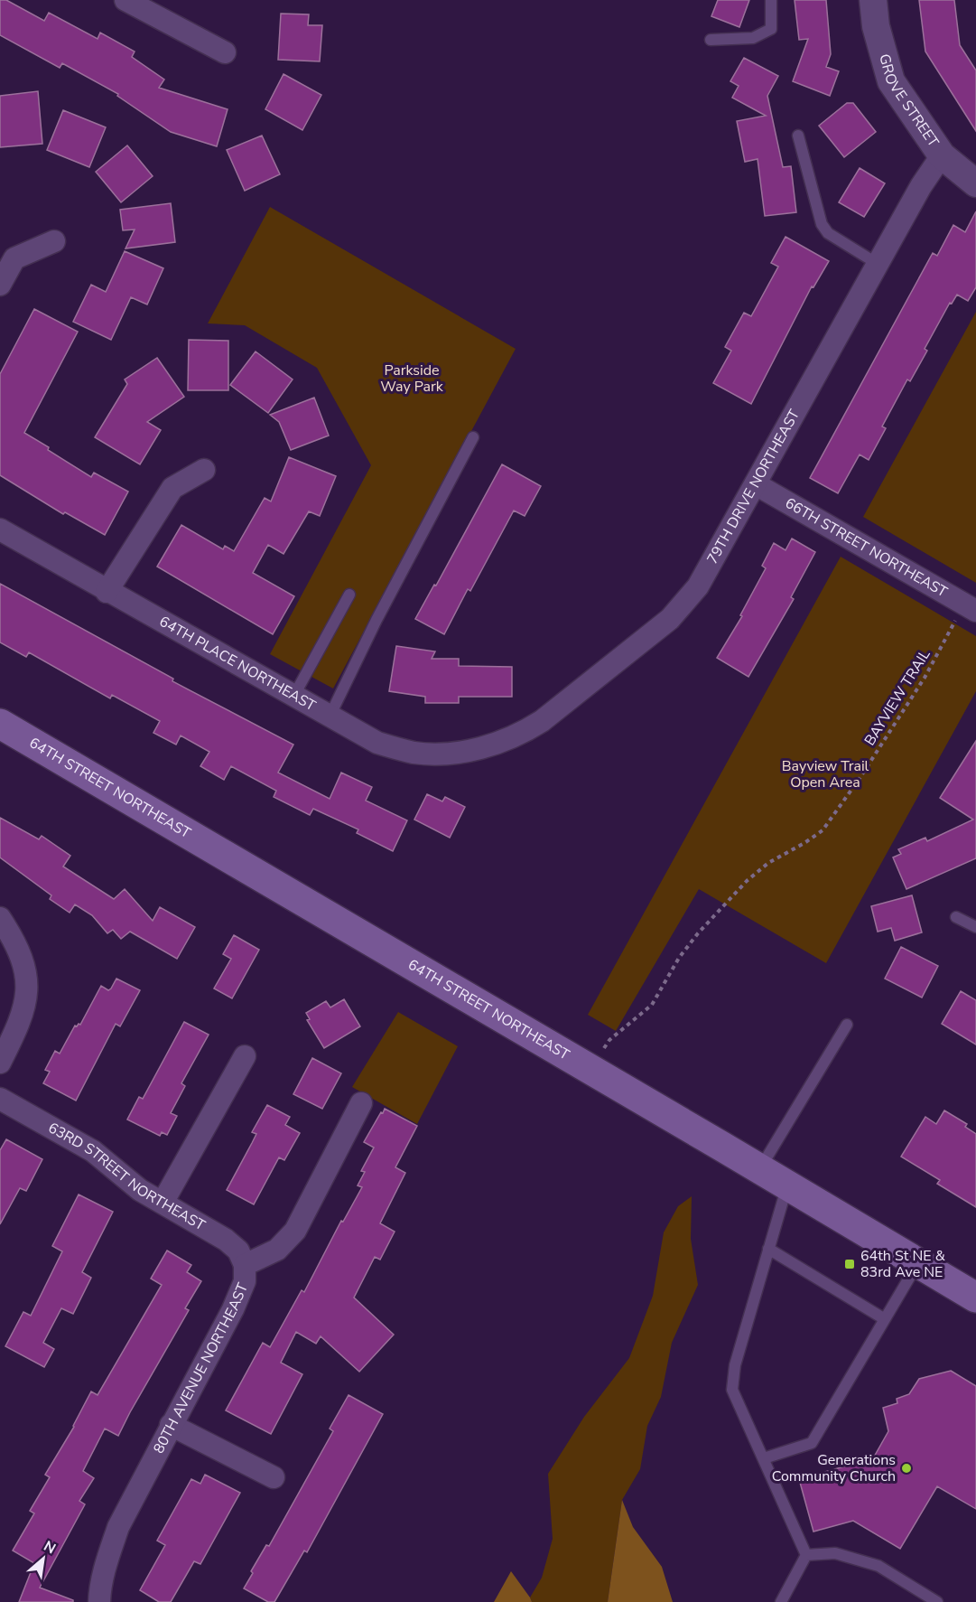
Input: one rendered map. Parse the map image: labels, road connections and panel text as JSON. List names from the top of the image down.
{
  "streets": {
    "main road": ["64TH STREET NORTHEAST"],
    "street": [
      "GROVE STREET",
      "79TH DRIVE NORTHEAST",
      "66TH STREET NORTHEAST",
      "64TH PLACE NORTHEAST",
      "63RD STREET NORTHEAST",
      "80TH AVENUE NORTHEAST"
    ],
    "path": ["BAYVIEW TRAIL"]
  },
  "crossings": [
    ["GROVE STREET", "79TH DRIVE NORTHEAST"],
    ["79TH DRIVE NORTHEAST", "66TH STREET NORTHEAST"],
    ["79TH DRIVE NORTHEAST", "64TH PLACE NORTHEAST"],
    ["66TH STREET NORTHEAST", "BAYVIEW TRAIL"],
    ["BAYVIEW TRAIL", "64TH STREET NORTHEAST"],
    ["63RD STREET NORTHEAST", "80TH AVENUE NORTHEAST"]
  ],
  "parks": ["Parkside Way Park", "Bayview Trail Open Area"],
  "places": {
    "transit": ["64th St NE & 83rd Ave NE"],
    "other": ["Generations Community Church"]
  },
  "north": "top right"
}
